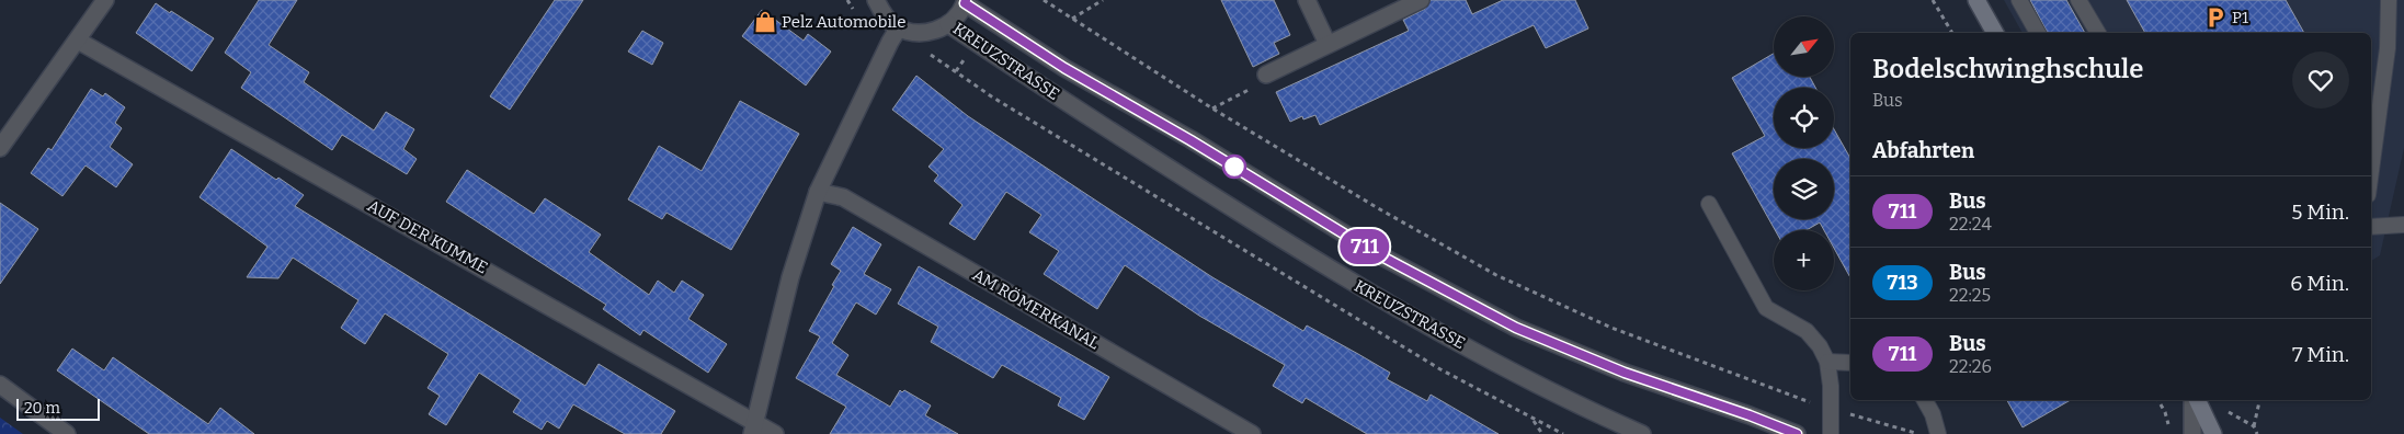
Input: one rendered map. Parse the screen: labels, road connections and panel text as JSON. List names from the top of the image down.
{
  "streets": {
    "street": ["KREUZSTRASSE", "AUF DER KUMME", "AM RÖMERKANAL"]
  },
  "places": {
    "parking": ["P1"],
    "shop": ["Pelz Automobile"]
  },
  "lines": ["bus line 711"],
  "scale_bar": "20 m",
  "north": "top right",
  "page": {
    "on_map": "711",
    "map_buttons": "+",
    "heading": [
      ["Bodelschwinghschule", "Bus"],
      "Abfahrten"
    ],
    "list": [
      {
        "mark": "711",
        "name": "Bus",
        "note": "22:24",
        "value": "5 Min."
      },
      {
        "mark": "713",
        "name": "Bus",
        "note": "22:25",
        "value": "6 Min."
      },
      {
        "mark": "711",
        "name": "Bus",
        "note": "22:26",
        "value": "7 Min."
      }
    ],
    "scale": "20 m"
  }
}
